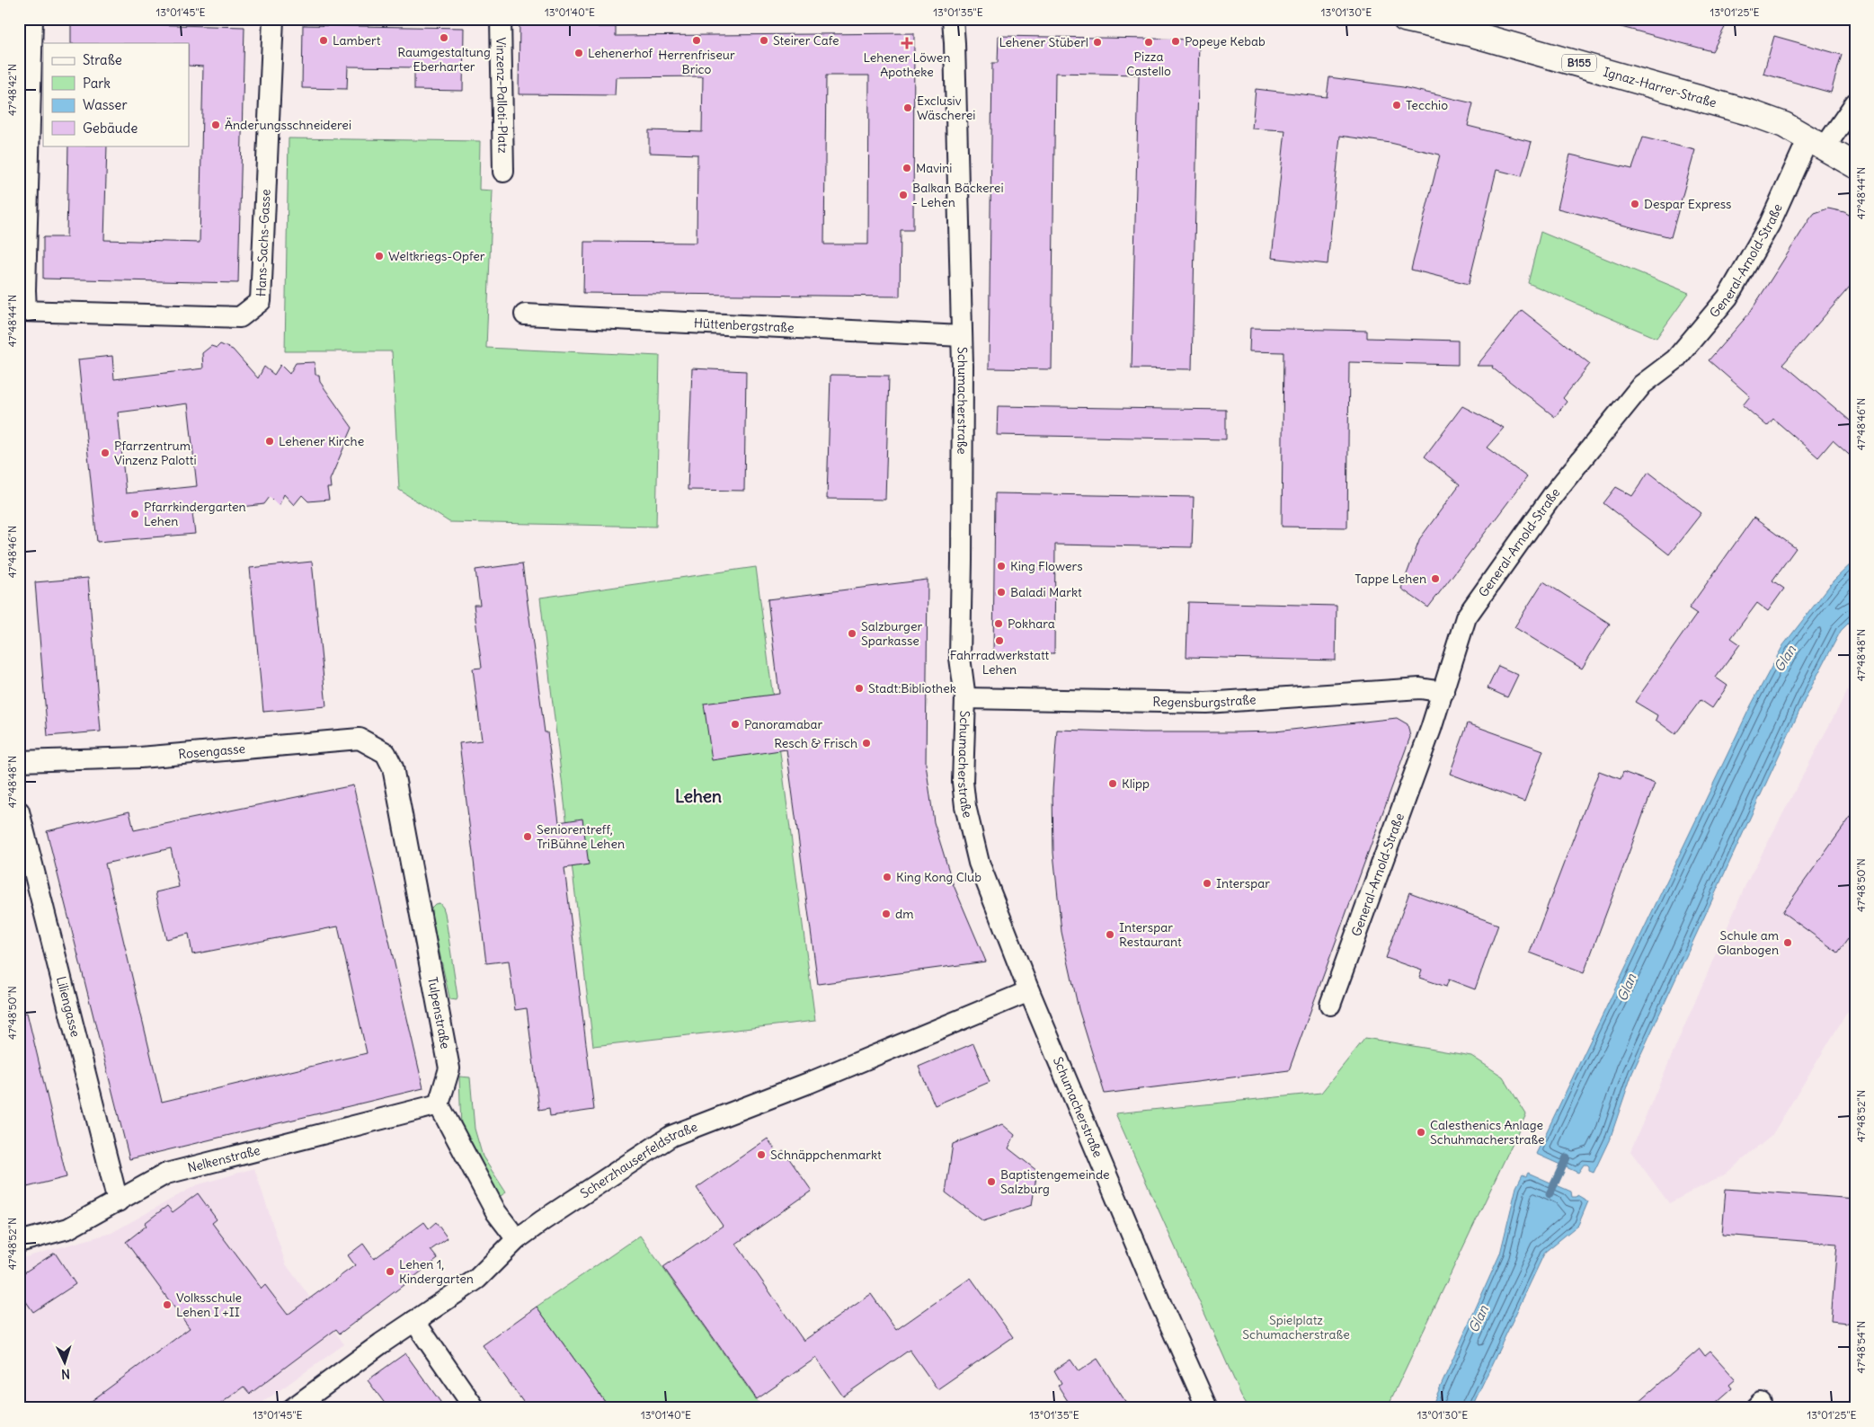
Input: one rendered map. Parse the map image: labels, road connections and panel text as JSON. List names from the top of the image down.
{
  "streets": {
    "main road": ["B155", "Ignaz-Harrer-Straße"],
    "street": [
      "Vinzenz-Palloti-Platz",
      "Hans-Sachs-Gasse",
      "General-Arnold-Straße",
      "Hüttenbergstraße",
      "Schumacherstraße",
      "Regensburgstraße",
      "Rosengasse",
      "Liliengasse",
      "Tulpenstraße",
      "Nelkenstraße",
      "Scherzhauserfeldstraße"
    ]
  },
  "crossings": [
    ["Ignaz-Harrer-Straße", "General-Arnold-Straße"],
    ["General-Arnold-Straße", "Regensburgstraße"],
    ["Hüttenbergstraße", "Schumacherstraße"],
    ["Schumacherstraße", "Regensburgstraße"],
    ["Schumacherstraße", "Scherzhauserfeldstraße"],
    ["Rosengasse", "Tulpenstraße"],
    ["Liliengasse", "Nelkenstraße"],
    ["Tulpenstraße", "Nelkenstraße"]
  ],
  "districts": ["Lehen"],
  "water": ["Glan"],
  "parks": ["Spielplatz Schumacherstraße"],
  "places": {
    "other": [
      "Raumgestaltung Eberharter",
      "Lambert",
      "Herrenfriseur Brico",
      "Steirer Cafe",
      "Popeye Kebab",
      "Lehener Stüberl",
      "Pizza Castello",
      "Lehenerhof",
      "Tecchio",
      "Exclusiv Wäscherei",
      "Änderungsschneiderei",
      "Mavini",
      "Balkan Bäckerei - Lehen",
      "Despar Express",
      "Weltkriegs-Opfer",
      "Lehener Kirche",
      "Pfarrzentrum Vinzenz Palotti",
      "Pfarrkindergarten Lehen",
      "King Flowers",
      "Tappe Lehen",
      "Baladi Markt",
      "Pokhara",
      "Salzburger Sparkasse",
      "Fahrradwerkstatt Lehen",
      "Stadt:Bibliothek",
      "Panoramabar",
      "Resch & Frisch",
      "Klipp",
      "Seniorentreff, TriBühne Lehen",
      "King Kong Club",
      "Interspar",
      "dm",
      "Interspar Restaurant",
      "Schule am Glanbogen",
      "Calesthenics Anlage Schuhmacherstraße",
      "Schnäppchenmarkt",
      "Baptistengemeinde Salzburg",
      "Lehen 1, Kindergarten",
      "Volksschule Lehen I +II"
    ],
    "health": ["Lehener Löwen Apotheke"]
  },
  "legend": [
    "Straße",
    "Park",
    "Wasser",
    "Gebäude"
  ],
  "north": "bottom",
  "coordinates": [
    "13°01'45\"E",
    "13°01'40\"E",
    "13°01'35\"E",
    "13°01'30\"E",
    "13°01'25\"E",
    "47°48'42\"N",
    "47°48'44\"N",
    "47°48'46\"N",
    "47°48'48\"N",
    "47°48'50\"N",
    "47°48'52\"N",
    "47°48'54\"N"
  ]
}
